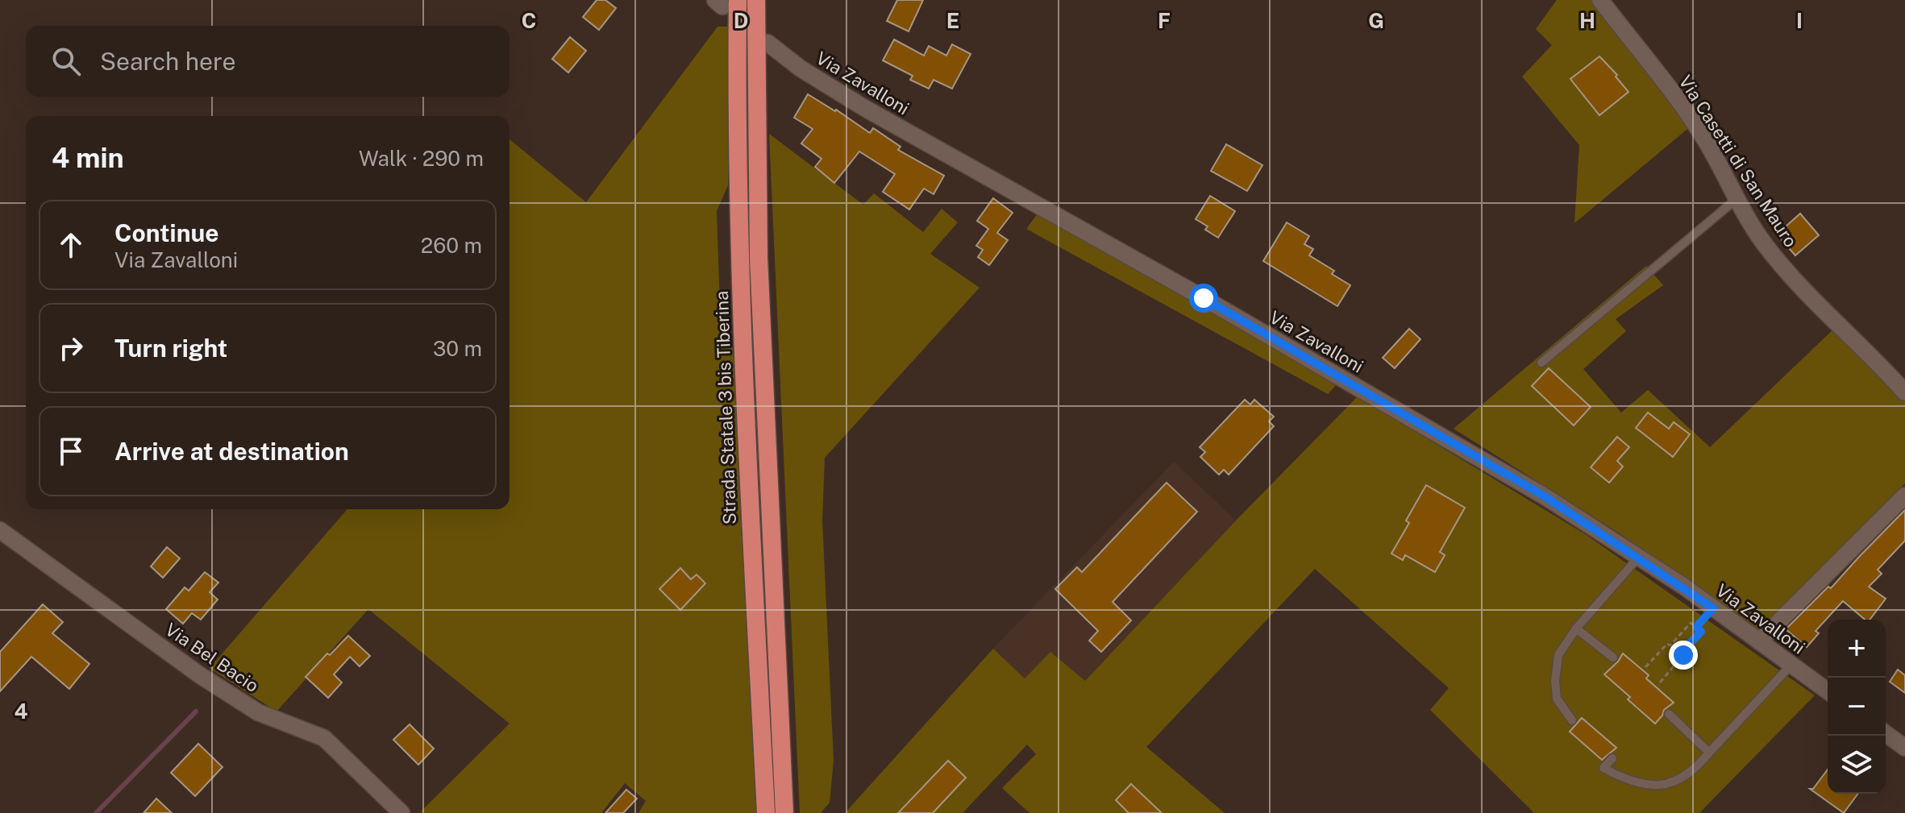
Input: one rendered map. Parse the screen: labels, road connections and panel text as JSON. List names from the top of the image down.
{
  "streets": {
    "highway": ["Strada Statale 3 bis Tiberina"],
    "street": ["Via Zavalloni", "Via Casetti di San Mauro", "Via Bel Bacio"]
  },
  "page": {
    "search": "Search here",
    "heading": ["4 min", "Walk · 290 m"],
    "list": [
      ["Continue", "Via Zavalloni", "260 m"],
      ["Turn right", "30 m"],
      "Arrive at destination"
    ],
    "map_buttons": ["+", "−"]
  },
  "grid": {
    "columns": [
      "C",
      "D",
      "E",
      "F",
      "G",
      "H",
      "I"
    ],
    "rows": ["4"]
  }
}
